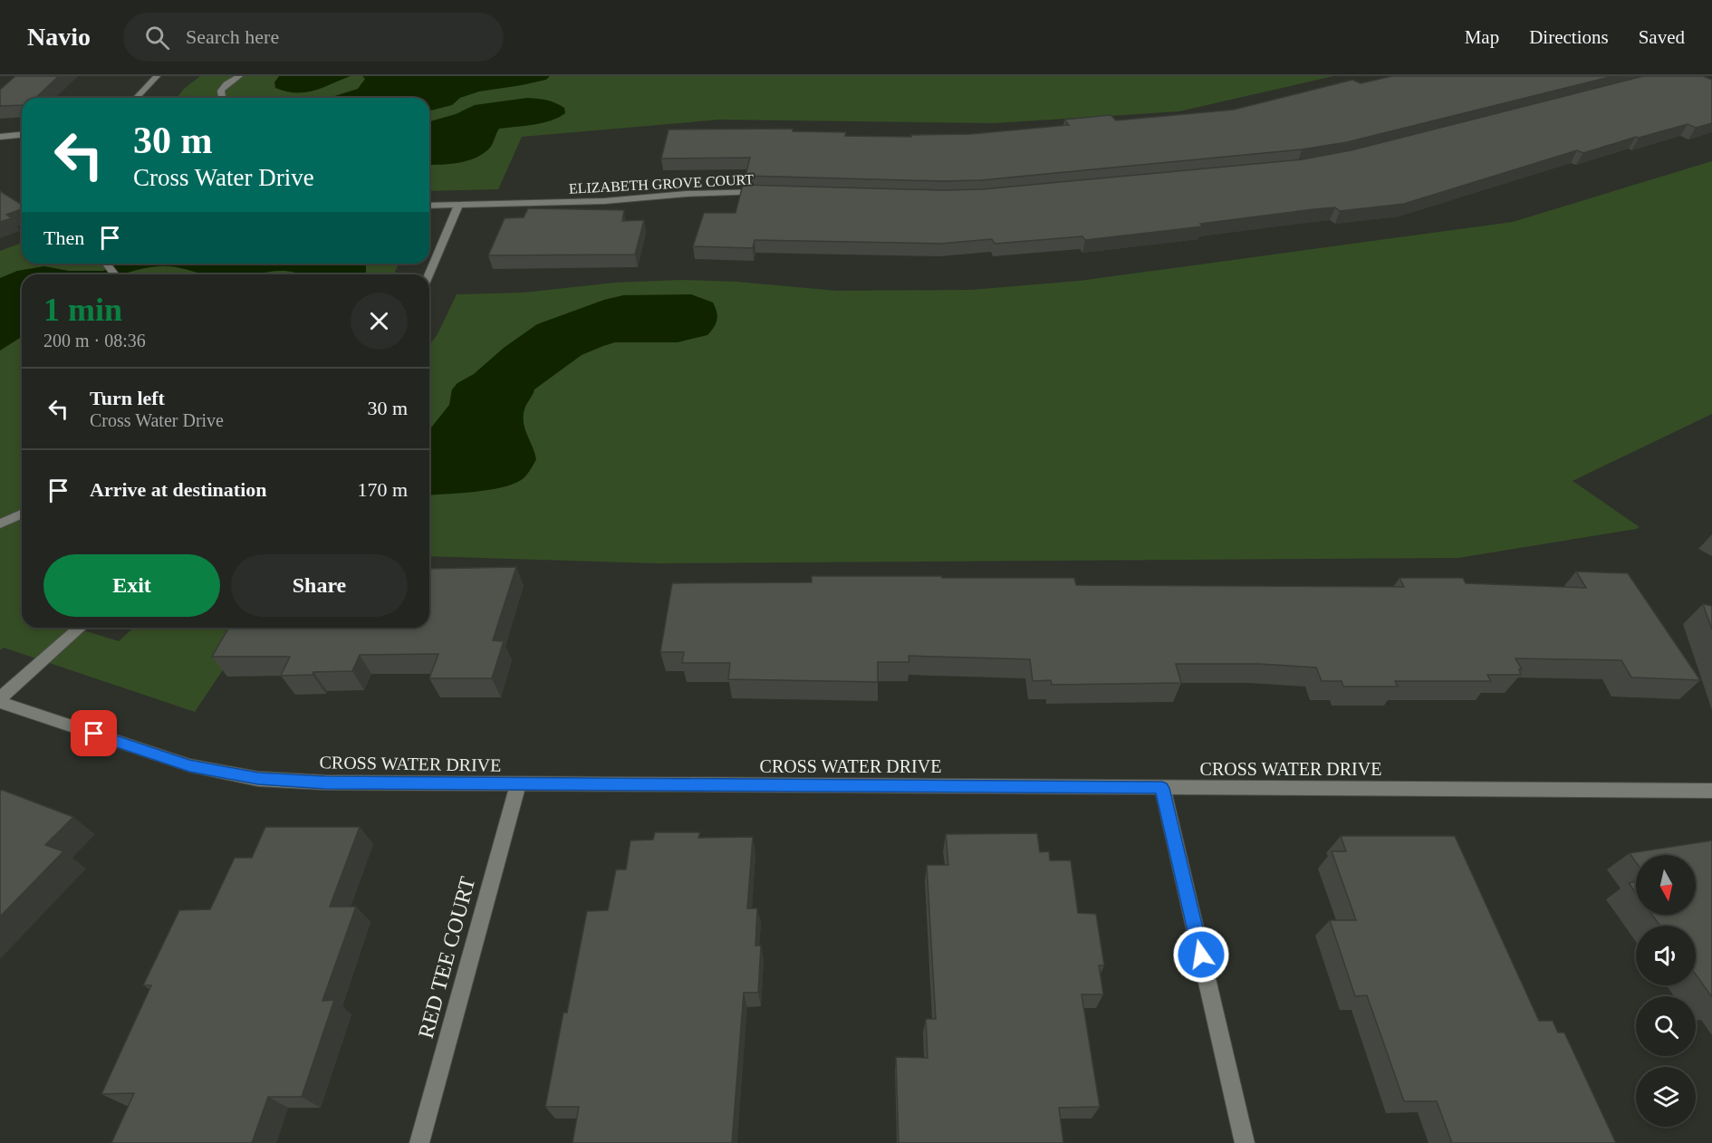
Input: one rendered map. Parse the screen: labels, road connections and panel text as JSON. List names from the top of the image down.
{
  "streets": {
    "street": ["ELIZABETH GROVE COURT", "CROSS WATER DRIVE", "RED TEE COURT"]
  },
  "crossings": [
    ["CROSS WATER DRIVE", "RED TEE COURT"]
  ],
  "north": "bottom",
  "page": {
    "header": "Navio",
    "search": "Search here",
    "nav": ["Map", "Directions", "Saved"],
    "turn": ["30 m", "Cross Water Drive"],
    "then": "Then",
    "heading": ["1 min", "200 m · 08:36"],
    "list": [
      {
        "name": "Turn left",
        "note": "Cross Water Drive",
        "value": "30 m"
      },
      {
        "name": "Arrive at destination",
        "value": "170 m"
      }
    ],
    "buttons": ["Exit", "Share"]
  }
}
